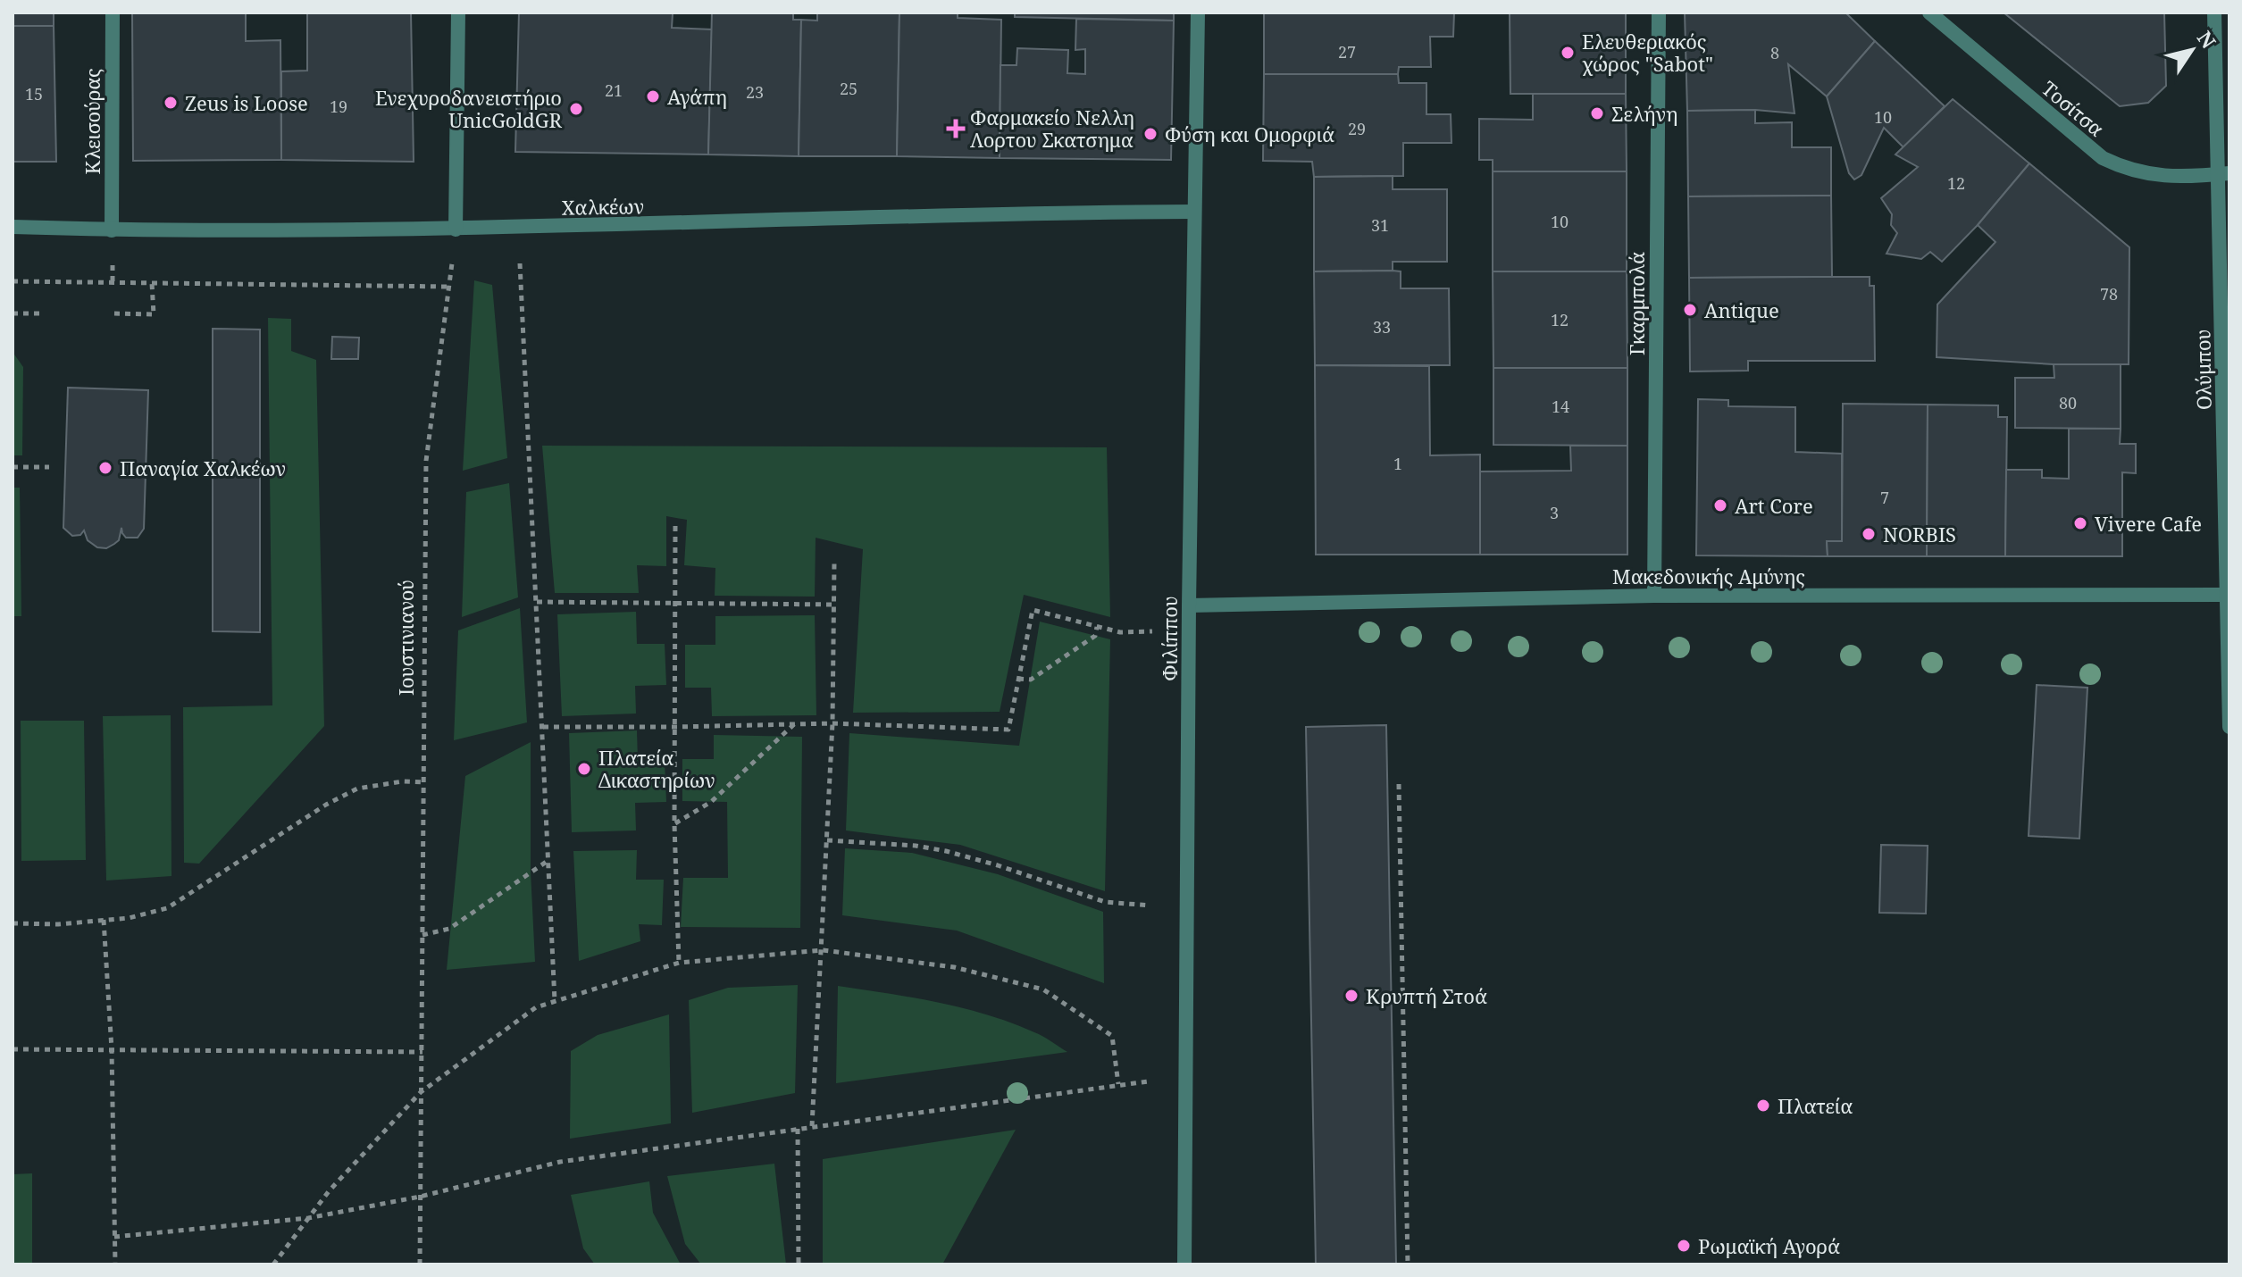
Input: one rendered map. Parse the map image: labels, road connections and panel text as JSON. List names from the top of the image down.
{
  "streets": {
    "street": [
      "Τοσίτσα",
      "Κλεισούρας",
      "Χαλκέων",
      "Γκαρμπολά",
      "Ολύμπου",
      "Μακεδονικής Αμύνης",
      "Φιλίππου"
    ],
    "path": ["Ιουστινιανού"]
  },
  "crossings": [
    ["Τοσίτσα", "Ολύμπου"],
    ["Κλεισούρας", "Χαλκέων"],
    ["Χαλκέων", "Ιουστινιανού"],
    ["Χαλκέων", "Φιλίππου"],
    ["Γκαρμπολά", "Μακεδονικής Αμύνης"],
    ["Ολύμπου", "Μακεδονικής Αμύνης"],
    ["Μακεδονικής Αμύνης", "Φιλίππου"]
  ],
  "places": {
    "other": [
      "Ελευθεριακός χώρος \"Sabot\"",
      "Αγάπη",
      "Zeus is Loose",
      "Ενεχυροδανειστήριο UnicGoldGR",
      "Σελήνη",
      "Φύση και Ομορφιά",
      "Antique",
      "Παναγία Χαλκέων",
      "Art Core",
      "Vivere Cafe",
      "NORBIS",
      "Πλατεία Δικαστηρίων",
      "Κρυπτή Στοά",
      "Πλατεία",
      "Ρωμαϊκή Αγορά"
    ],
    "health": ["Φαρμακείο Νελλη Λορτου Σκατσημα"]
  },
  "house_numbers": [
    "27",
    "8",
    "25",
    "21",
    "23",
    "15",
    "19",
    "10",
    "29",
    "12",
    "10",
    "31",
    "78",
    "12",
    "33",
    "80",
    "14",
    "1",
    "7",
    "3"
  ],
  "north": "top right"
}
